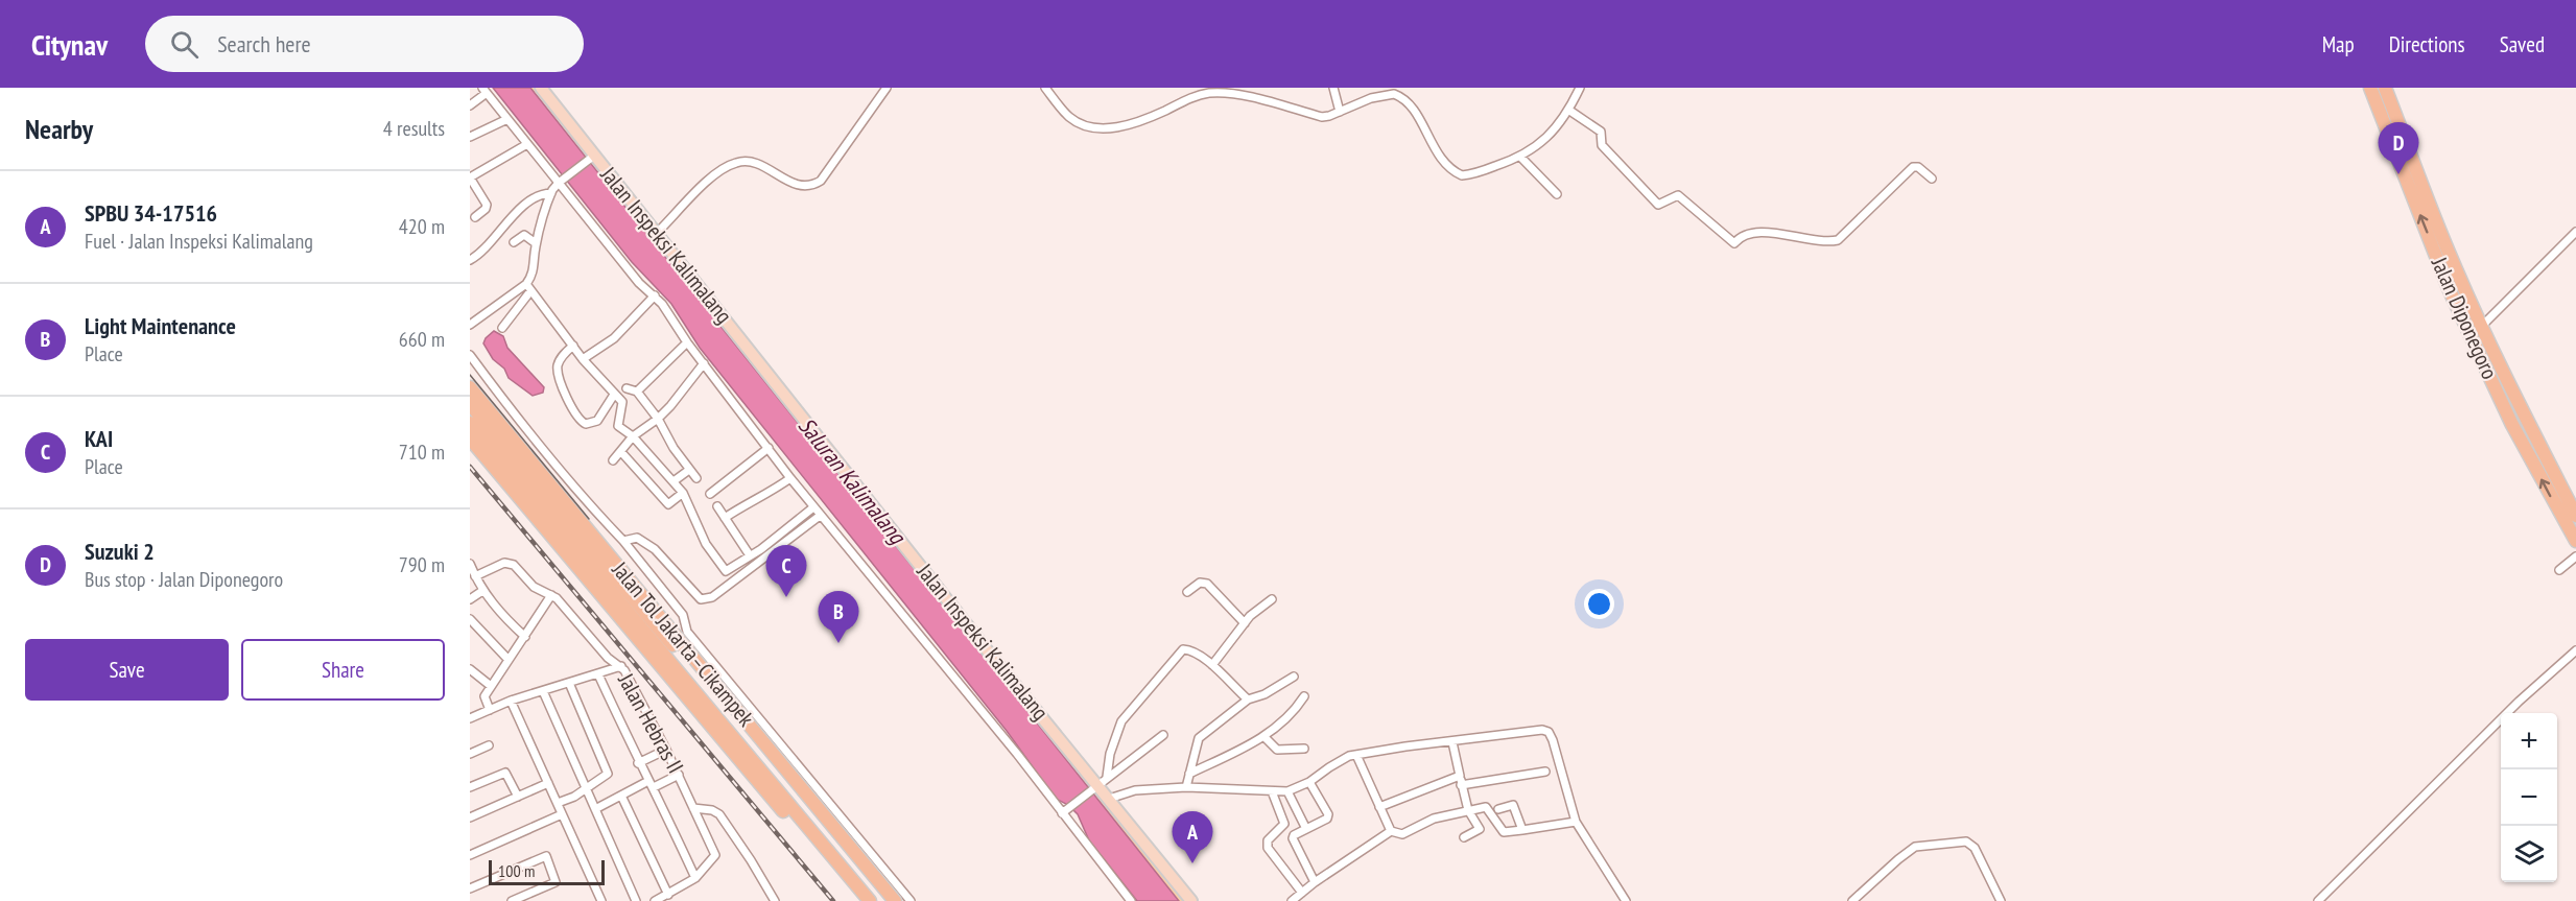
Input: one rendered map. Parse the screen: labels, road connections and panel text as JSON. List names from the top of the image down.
{
  "streets": {
    "highway": ["Jalan Diponegoro", "Jalan Tol Jakarta–Cikampek"],
    "main road": ["Jalan Inspeksi Kalimalang"],
    "street": ["Jalan Hebras II"]
  },
  "water": ["Saluran Kalimalang"],
  "scale_bar": "100 m",
  "page": {
    "header": "Citynav",
    "search": "Search here",
    "nav": ["Map", "Directions", "Saved"],
    "heading": ["Nearby", "4 results"],
    "pins": [
      "D",
      "C",
      "B",
      "A"
    ],
    "list": [
      {
        "mark": "A",
        "name": "SPBU 34-17516",
        "note": "Fuel · Jalan Inspeksi Kalimalang",
        "value": "420 m"
      },
      {
        "mark": "B",
        "name": "Light Maintenance",
        "note": "Place",
        "value": "660 m"
      },
      {
        "mark": "C",
        "name": "KAI",
        "note": "Place",
        "value": "710 m"
      },
      {
        "mark": "D",
        "name": "Suzuki 2",
        "note": "Bus stop · Jalan Diponegoro",
        "value": "790 m"
      }
    ],
    "buttons": ["Save", "Share"],
    "map_buttons": ["+", "−"],
    "scale": "100 m"
  }
}
